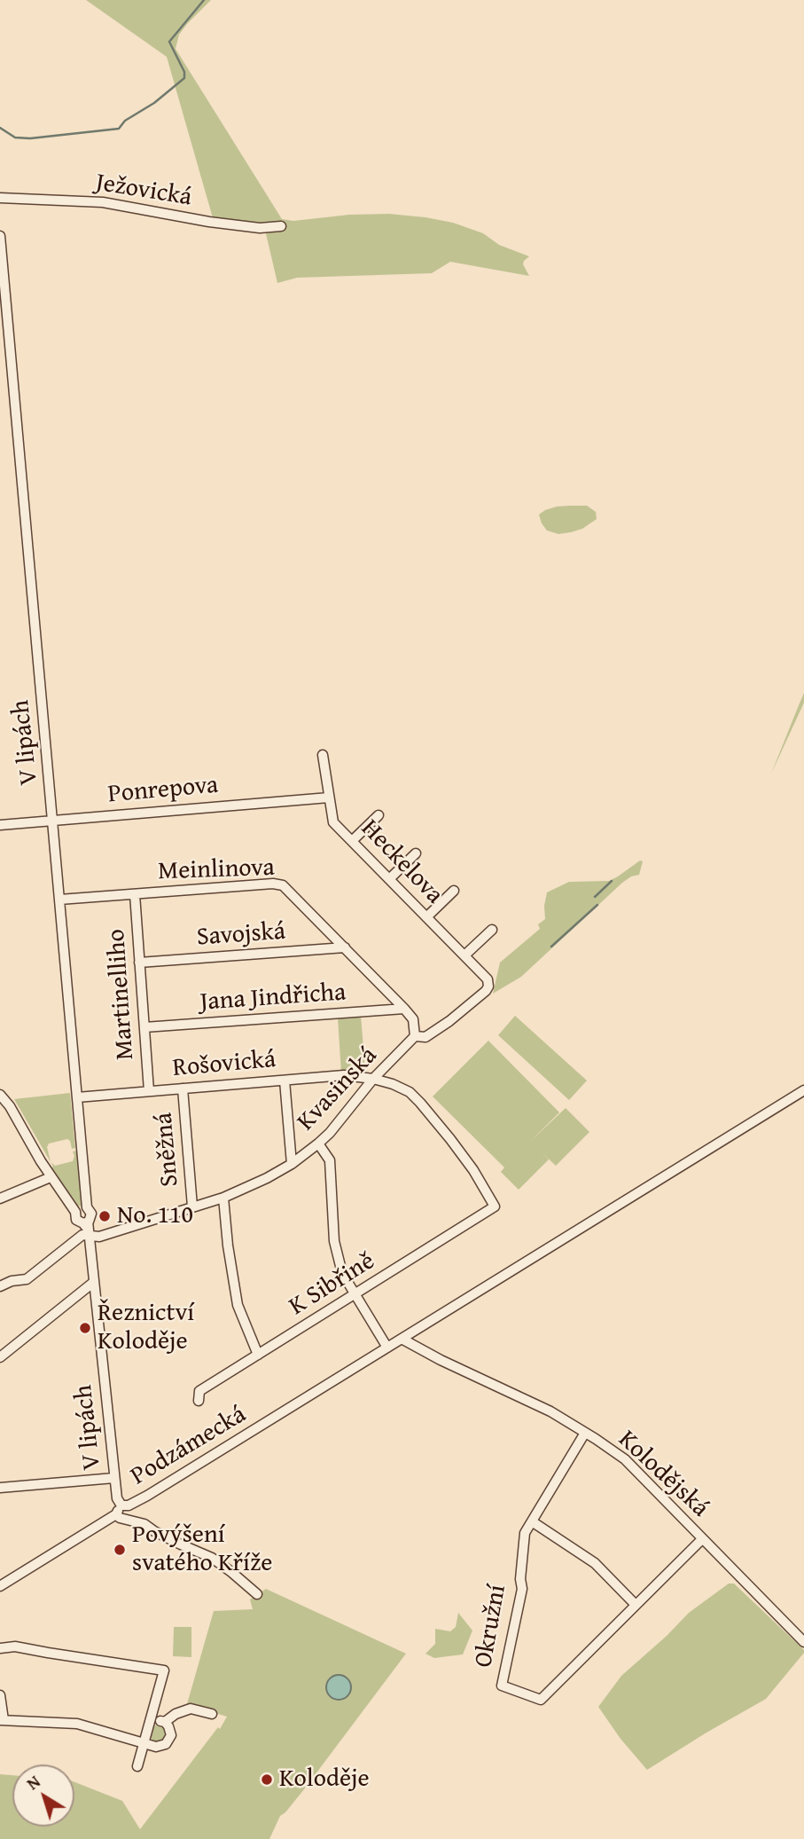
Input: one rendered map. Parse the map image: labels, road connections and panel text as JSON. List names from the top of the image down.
{
  "streets": {
    "street": [
      "Ježovická",
      "V lipách",
      "Ponrepova",
      "Heckelova",
      "Meinlinova",
      "Savojská",
      "Martinelliho",
      "Jana Jindřicha",
      "Rošovická",
      "Kvasinská",
      "Sněžná",
      "K Sibřině",
      "Podzámecká",
      "Kolodějská",
      "Okružní"
    ]
  },
  "crossings": [
    ["V lipách", "Ponrepova"],
    ["V lipách", "Meinlinova"],
    ["V lipách", "Rošovická"],
    ["V lipách", "Kvasinská"],
    ["V lipách", "Podzámecká"],
    ["Ponrepova", "Heckelova"],
    ["Heckelova", "Kvasinská"],
    ["Meinlinova", "Savojská"],
    ["Meinlinova", "Martinelliho"],
    ["Meinlinova", "Jana Jindřicha"],
    ["Meinlinova", "Kvasinská"],
    ["Savojská", "Martinelliho"],
    ["Martinelliho", "Jana Jindřicha"],
    ["Martinelliho", "Rošovická"],
    ["Rošovická", "Kvasinská"],
    ["Rošovická", "Sněžná"],
    ["Rošovická", "K Sibřině"],
    ["Kvasinská", "Sněžná"],
    ["Podzámecká", "Kolodějská"],
    ["Kolodějská", "Okružní"]
  ],
  "places": [
    "No. 110",
    "Řeznictví Koloděje",
    "Povýšení svatého Kříže",
    "Koloděje"
  ],
  "north": "top left"
}
